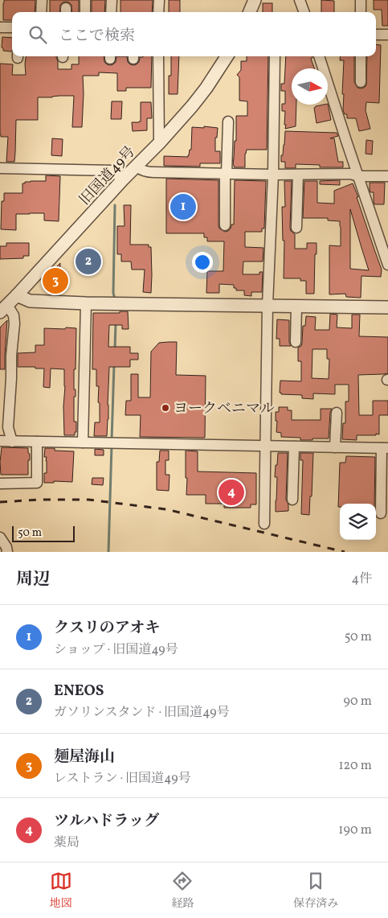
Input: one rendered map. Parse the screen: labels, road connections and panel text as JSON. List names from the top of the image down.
{
  "streets": {
    "street": ["旧国道49号"]
  },
  "places": ["ヨークベニマル"],
  "scale_bar": "50 m",
  "north": "right",
  "page": {
    "search": "ここで検索",
    "pins": [
      "1",
      "2",
      "3",
      "4"
    ],
    "scale": "50 m",
    "heading": ["周辺", "4件"],
    "list": [
      {
        "mark": "1",
        "name": "クスリのアオキ",
        "note": "ショップ · 旧国道49号",
        "value": "50 m"
      },
      {
        "mark": "2",
        "name": "ENEOS",
        "note": "ガソリンスタンド · 旧国道49号",
        "value": "90 m"
      },
      {
        "mark": "3",
        "name": "麺屋海山",
        "note": "レストラン · 旧国道49号",
        "value": "120 m"
      },
      {
        "mark": "4",
        "name": "ツルハドラッグ",
        "note": "薬局",
        "value": "190 m"
      }
    ],
    "nav": ["地図", "経路", "保存済み"]
  }
}
